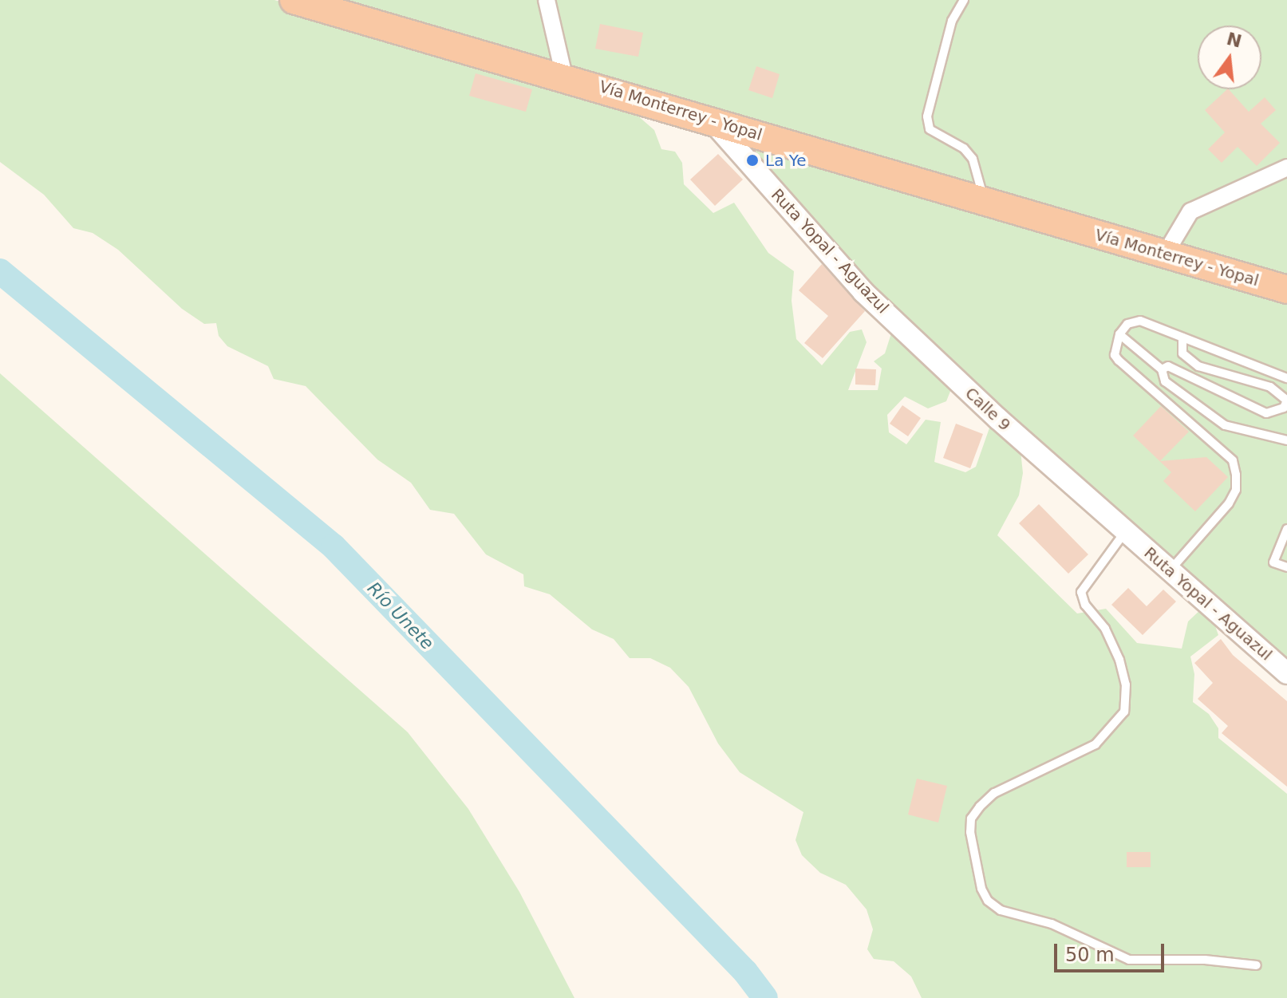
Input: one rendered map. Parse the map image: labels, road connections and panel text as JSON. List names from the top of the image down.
{
  "streets": {
    "highway": ["Vía Monterrey - Yopal"],
    "lane": ["Ruta Yopal - Aguazul"]
  },
  "crossings": [
    ["Vía Monterrey - Yopal", "Ruta Yopal - Aguazul"]
  ],
  "water": ["Río Unete"],
  "places": ["La Ye"],
  "scale_bar": "50 m",
  "north": "top"
}
